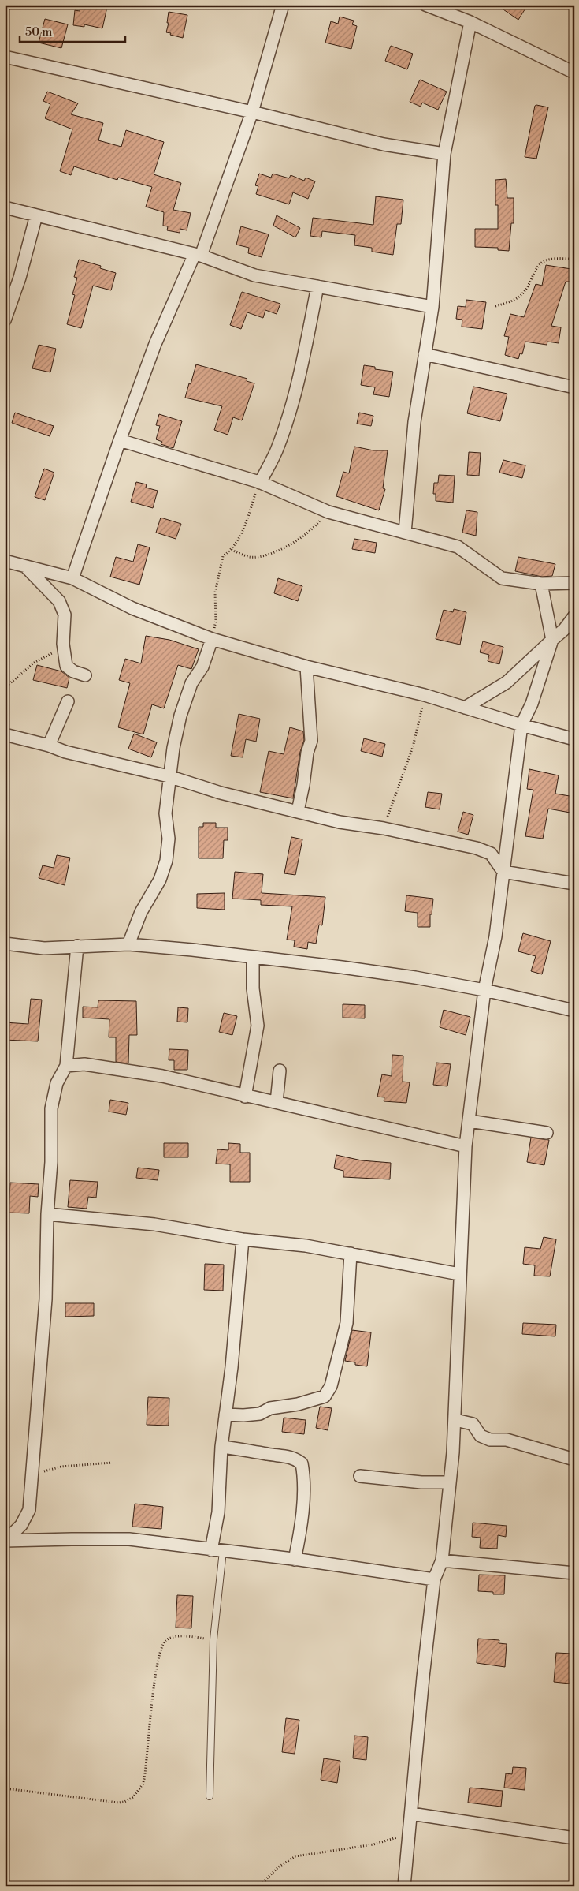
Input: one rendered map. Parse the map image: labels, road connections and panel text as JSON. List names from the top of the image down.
{
  "scale_bar": "50 m"
}
